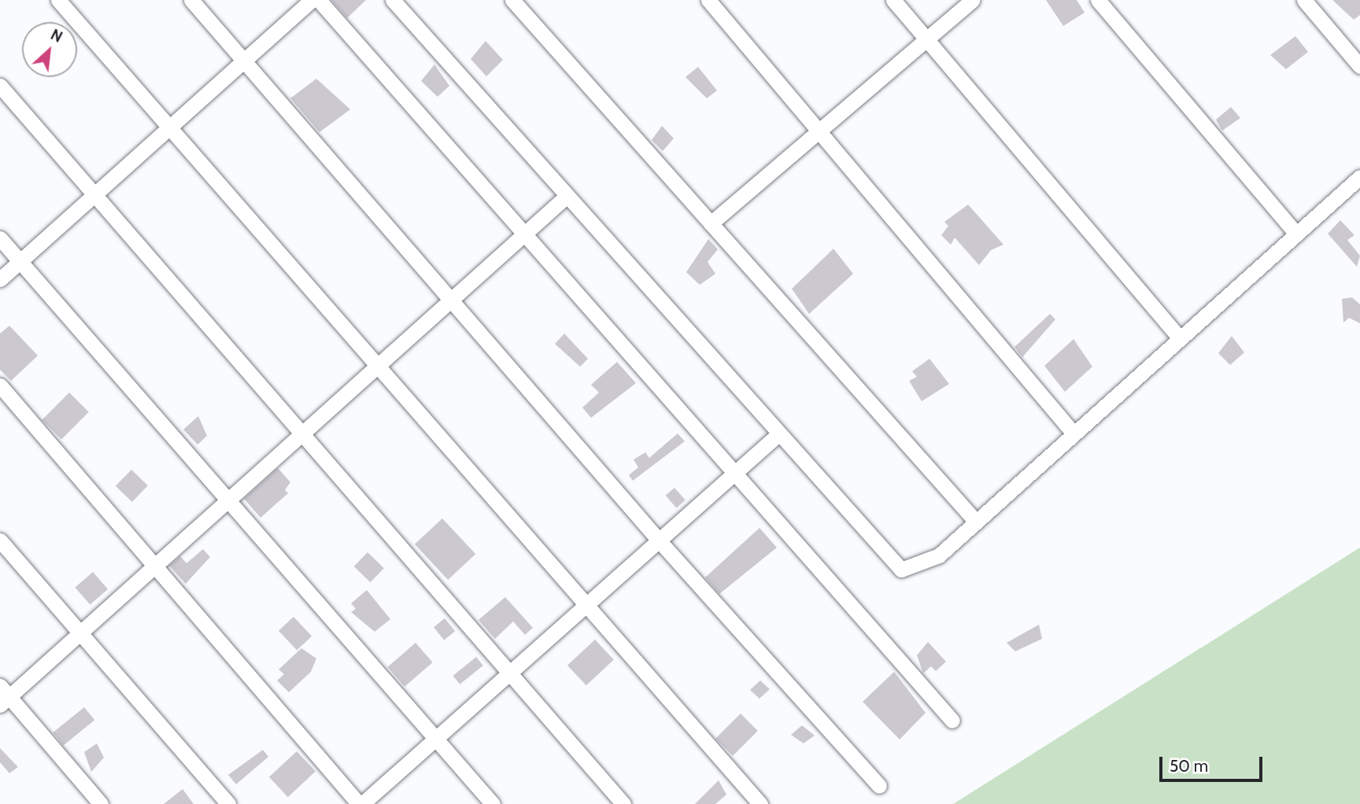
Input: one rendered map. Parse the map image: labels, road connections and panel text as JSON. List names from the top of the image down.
{
  "scale_bar": "50 m",
  "north": "top right"
}
